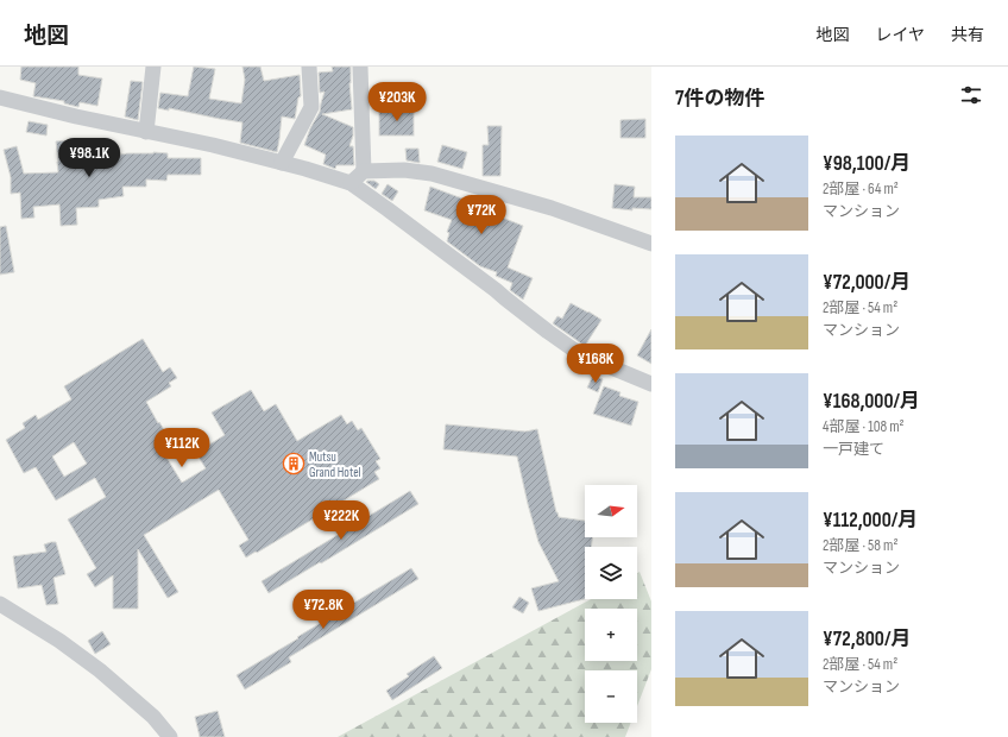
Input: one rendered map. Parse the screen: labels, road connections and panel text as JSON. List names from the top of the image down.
{
  "places": {
    "building": ["Mutsu Grand Hotel"]
  },
  "north": "right",
  "page": {
    "header": "地図",
    "nav": ["地図", "レイヤ", "共有"],
    "heading": "7件の物件",
    "price": [
      "¥203K",
      "¥98.1K",
      "¥72K",
      "¥168K",
      "¥112K",
      "¥222K",
      "¥72.8K"
    ],
    "list": [
      {
        "name": "¥98,100/月",
        "note": "2部屋 · 64 m² · マンション"
      },
      {
        "name": "¥72,000/月",
        "note": "2部屋 · 54 m² · マンション"
      },
      {
        "name": "¥168,000/月",
        "note": "4部屋 · 108 m² · 一戸建て"
      },
      {
        "name": "¥112,000/月",
        "note": "2部屋 · 58 m² · マンション"
      },
      {
        "name": "¥72,800/月",
        "note": "2部屋 · 54 m² · マンション"
      }
    ],
    "map_buttons": ["+", "−"]
  }
}
